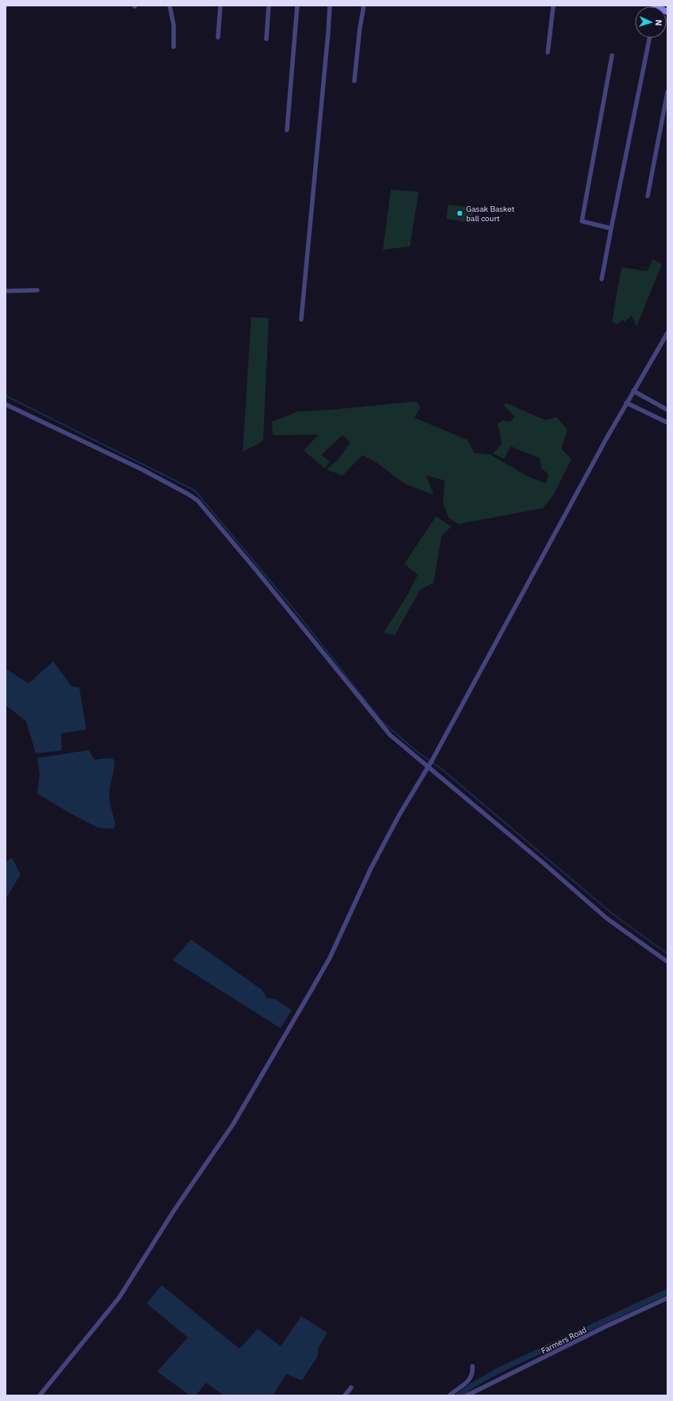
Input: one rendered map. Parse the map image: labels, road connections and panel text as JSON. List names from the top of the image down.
{
  "streets": {
    "street": ["Farmers Road"]
  },
  "places": ["Gasak Basket ball court"],
  "north": "right"
}
